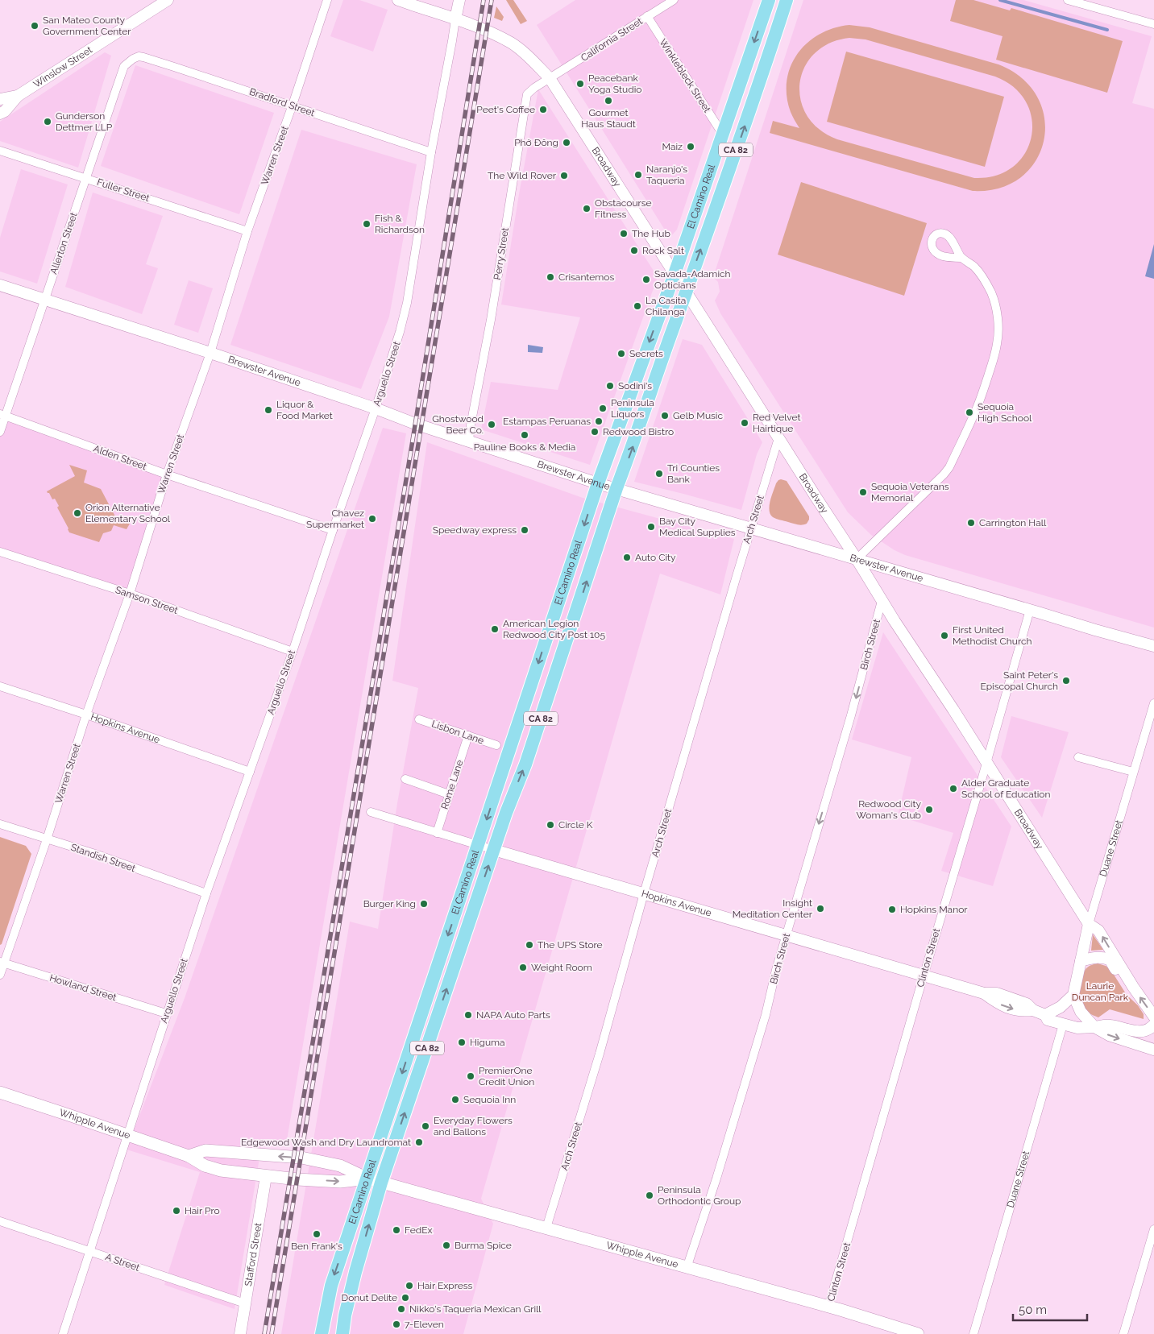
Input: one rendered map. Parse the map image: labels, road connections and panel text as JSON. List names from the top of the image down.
{
  "streets": {
    "main road": ["CA 82", "El Camino Real", "Whipple Avenue"],
    "street": [
      "California Street",
      "Winslow Street",
      "Winklebleck Street",
      "Bradford Street",
      "Warren Street",
      "Broadway",
      "Fuller Street",
      "Allerton Street",
      "Perry Street",
      "Brewster Avenue",
      "Arguello Street",
      "Alden Street",
      "Arch Street",
      "Samson Street",
      "Birch Street",
      "Hopkins Avenue",
      "Lisbon Lane",
      "Rome Lane",
      "Duane Street",
      "Standish Street",
      "Clinton Street",
      "Howland Street",
      "Stafford Street",
      "A Street"
    ]
  },
  "crossings": [
    ["California Street", "Winklebleck Street"],
    ["California Street", "Broadway"],
    ["California Street", "Perry Street"],
    ["Winklebleck Street", "El Camino Real"],
    ["Bradford Street", "Warren Street"],
    ["Bradford Street", "Allerton Street"],
    ["Bradford Street", "Arguello Street"],
    ["Warren Street", "Fuller Street"],
    ["Warren Street", "Brewster Avenue"],
    ["Warren Street", "Alden Street"],
    ["Warren Street", "Samson Street"],
    ["Warren Street", "Hopkins Avenue"],
    ["Warren Street", "Standish Street"],
    ["Warren Street", "Howland Street"],
    ["Broadway", "El Camino Real"],
    ["Broadway", "Perry Street"],
    ["Broadway", "Brewster Avenue"],
    ["Broadway", "Arguello Street"],
    ["Broadway", "Arch Street"],
    ["Broadway", "Birch Street"],
    ["Broadway", "Duane Street"],
    ["Broadway", "Clinton Street"],
    ["Fuller Street", "Allerton Street"],
    ["El Camino Real", "Brewster Avenue"],
    ["El Camino Real", "Hopkins Avenue"],
    ["El Camino Real", "Whipple Avenue"],
    ["Allerton Street", "Brewster Avenue"],
    ["Allerton Street", "Alden Street"],
    ["Perry Street", "Brewster Avenue"],
    ["Brewster Avenue", "Arguello Street"],
    ["Brewster Avenue", "Arch Street"],
    ["Brewster Avenue", "Clinton Street"],
    ["Arguello Street", "Alden Street"],
    ["Arguello Street", "Samson Street"],
    ["Arguello Street", "Hopkins Avenue"],
    ["Arguello Street", "Standish Street"],
    ["Arguello Street", "Howland Street"],
    ["Arguello Street", "Whipple Avenue"],
    ["Arguello Street", "A Street"],
    ["Arch Street", "Hopkins Avenue"],
    ["Arch Street", "Whipple Avenue"],
    ["Birch Street", "Hopkins Avenue"],
    ["Birch Street", "Whipple Avenue"],
    ["Hopkins Avenue", "Rome Lane"],
    ["Hopkins Avenue", "Duane Street"],
    ["Hopkins Avenue", "Clinton Street"],
    ["Lisbon Lane", "Rome Lane"],
    ["Clinton Street", "Whipple Avenue"],
    ["Whipple Avenue", "Stafford Street"],
    ["Stafford Street", "A Street"]
  ],
  "one_way": ["Birch Street"],
  "parks": ["Laurie Duncan Park"],
  "places": [
    "San Mateo County Government Center",
    "Peacebank Yoga Studio",
    "Gourmet Haus Staudt",
    "Peet's Coffee",
    "Gunderson Dettmer LLP",
    "Phở Đông",
    "Maiz",
    "Naranjo's Taqueria",
    "The Wild Rover",
    "Obstacourse Fitness",
    "Fish & Richardson",
    "The Hub",
    "Rock Salt",
    "Crisantemos",
    "Savada-Adamich Opticians",
    "La Casita Chilanga",
    "Secrets",
    "Sodini's",
    "Peninsula Liquors",
    "Liquor & Food Market",
    "Sequoia High School",
    "Gelb Music",
    "Estampas Peruanas",
    "Red Velvet Hairtique",
    "Ghostwood Beer Co.",
    "Redwood Bistro",
    "Pauline Books & Media",
    "Tri Counties Bank",
    "Sequoia Veterans Memorial",
    "Orion Alternative Elementary School",
    "Chavez Supermarket",
    "Carrington Hall",
    "Bay City Medical Supplies",
    "Speedway express",
    "Auto City",
    "American Legion Redwood City Post 105",
    "First United Methodist Church",
    "Saint Peter's Episcopal Church",
    "Alder Graduate School of Education",
    "Redwood City Woman's Club",
    "Circle K",
    "Burger King",
    "Insight Meditation Center",
    "Hopkins Manor",
    "The UPS Store",
    "Weight Room",
    "NAPA Auto Parts",
    "Higuma",
    "PremierOne Credit Union",
    "Sequoia Inn",
    "Everyday Flowers and Ballons",
    "Edgewood Wash and Dry Laundromat",
    "Peninsula Orthodontic Group",
    "Hair Pro",
    "FedEx",
    "Ben Frank's",
    "Burma Spice",
    "Hair Express",
    "Donut Delite",
    "Nikko's Taqueria Mexican Grill",
    "7-Eleven"
  ],
  "scale_bar": "50 m"
}
